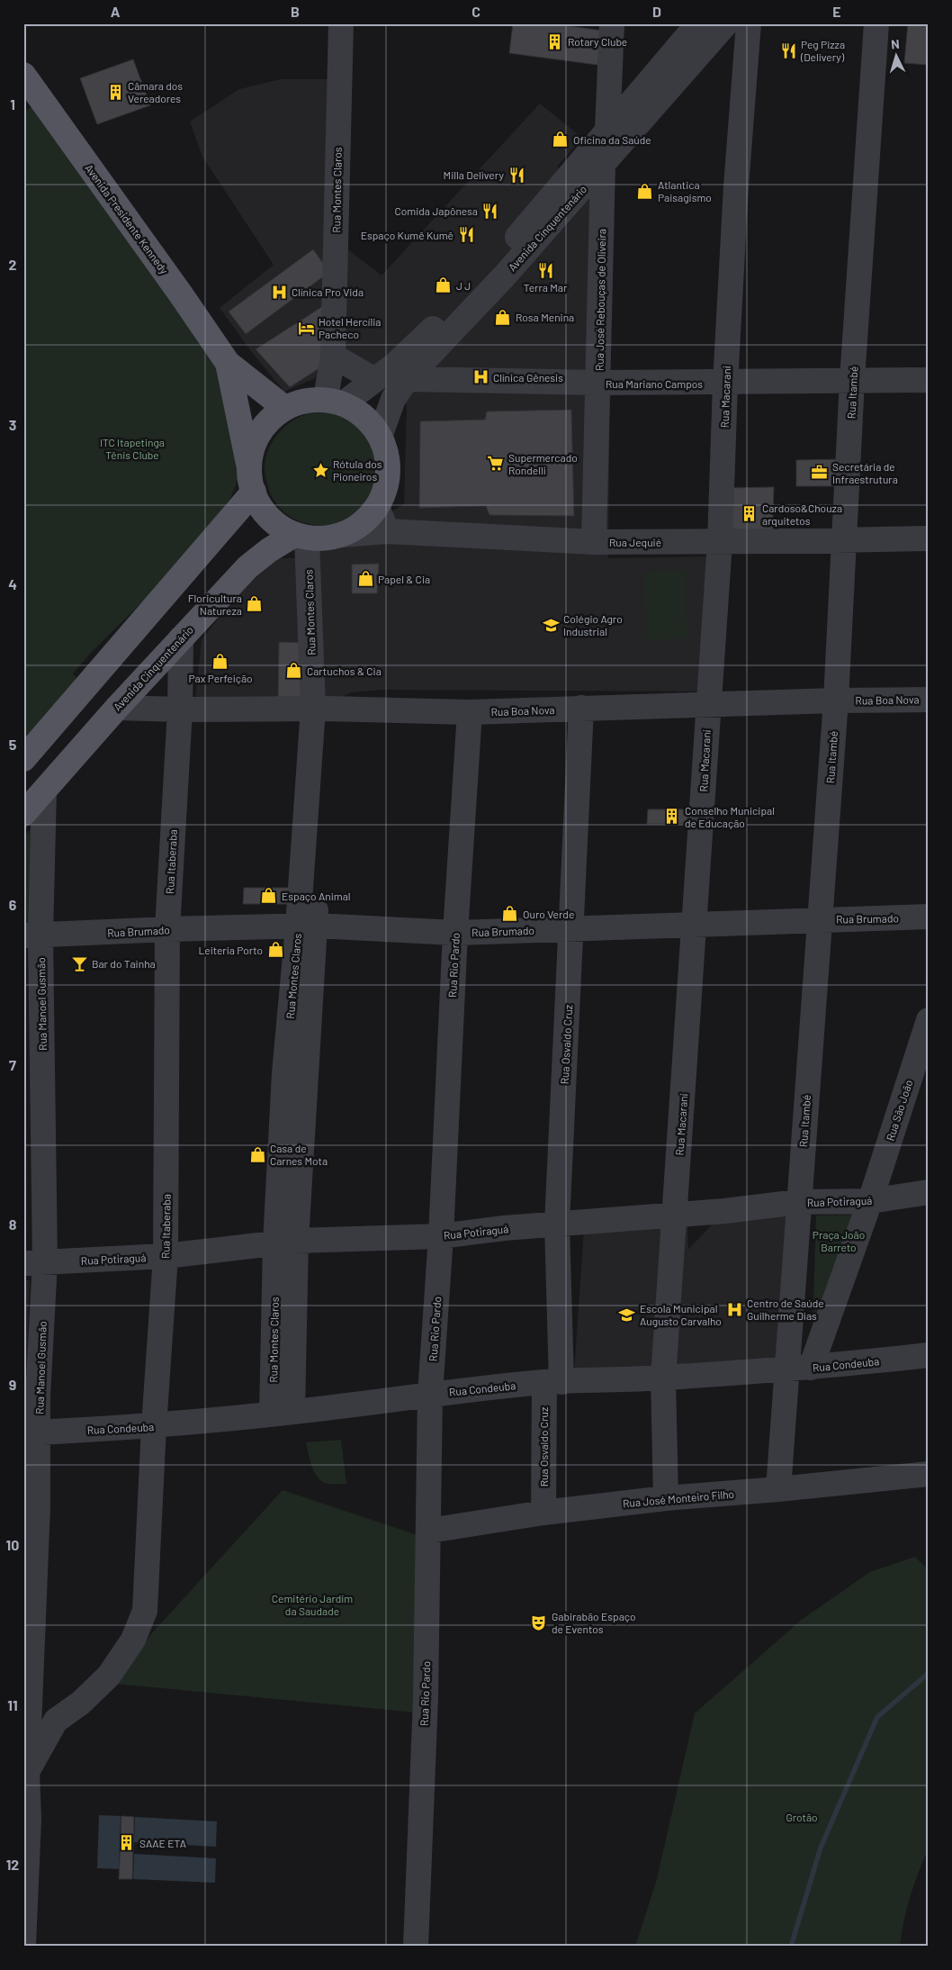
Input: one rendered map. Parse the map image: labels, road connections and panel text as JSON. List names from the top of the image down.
{
  "streets": {
    "main road": ["Avenida Presidente Kennedy", "Avenida Cinquentenário"],
    "street": [
      "Rua Montes Claros",
      "Rua José Rebouças de Oliveira",
      "Rua Mariano Campos",
      "Rua Itambé",
      "Rua Macaraní",
      "Rua Jequié",
      "Rua Boa Nova",
      "Rua Itaberaba",
      "Rua Brumado",
      "Rua Rio Pardo",
      "Rua Manoel Gusmão",
      "Rua Osvaldo Cruz",
      "Rua São João",
      "Rua Potiraguá",
      "Rua Condeuba",
      "Rua José Monteiro Filho"
    ]
  },
  "crossings": [
    ["Rua Montes Claros", "Avenida Presidente Kennedy"],
    ["Rua Montes Claros", "Avenida Cinquentenário"],
    ["Rua Montes Claros", "Rua Jequié"],
    ["Rua Montes Claros", "Rua Boa Nova"],
    ["Rua Montes Claros", "Rua Brumado"],
    ["Rua Montes Claros", "Rua Potiraguá"],
    ["Rua Montes Claros", "Rua Condeuba"],
    ["Avenida Presidente Kennedy", "Avenida Cinquentenário"],
    ["Avenida Presidente Kennedy", "Rua Jequié"],
    ["Avenida Cinquentenário", "Rua José Rebouças de Oliveira"],
    ["Avenida Cinquentenário", "Rua Mariano Campos"],
    ["Avenida Cinquentenário", "Rua Jequié"],
    ["Avenida Cinquentenário", "Rua Boa Nova"],
    ["Avenida Cinquentenário", "Rua Itaberaba"],
    ["Avenida Cinquentenário", "Rua Manoel Gusmão"],
    ["Rua José Rebouças de Oliveira", "Rua Mariano Campos"],
    ["Rua José Rebouças de Oliveira", "Rua Jequié"],
    ["Rua Mariano Campos", "Rua Itambé"],
    ["Rua Mariano Campos", "Rua Macaraní"],
    ["Rua Itambé", "Rua Jequié"],
    ["Rua Itambé", "Rua Boa Nova"],
    ["Rua Itambé", "Rua Brumado"],
    ["Rua Itambé", "Rua Potiraguá"],
    ["Rua Itambé", "Rua Condeuba"],
    ["Rua Itambé", "Rua José Monteiro Filho"],
    ["Rua Macaraní", "Rua Jequié"],
    ["Rua Macaraní", "Rua Boa Nova"],
    ["Rua Macaraní", "Rua Brumado"],
    ["Rua Macaraní", "Rua Potiraguá"],
    ["Rua Macaraní", "Rua Condeuba"],
    ["Rua Macaraní", "Rua José Monteiro Filho"],
    ["Rua Boa Nova", "Rua Itaberaba"],
    ["Rua Boa Nova", "Rua Rio Pardo"],
    ["Rua Boa Nova", "Rua Osvaldo Cruz"],
    ["Rua Itaberaba", "Rua Brumado"],
    ["Rua Itaberaba", "Rua Manoel Gusmão"],
    ["Rua Itaberaba", "Rua Potiraguá"],
    ["Rua Itaberaba", "Rua Condeuba"],
    ["Rua Brumado", "Rua Rio Pardo"],
    ["Rua Brumado", "Rua Manoel Gusmão"],
    ["Rua Brumado", "Rua Osvaldo Cruz"],
    ["Rua Rio Pardo", "Rua Potiraguá"],
    ["Rua Rio Pardo", "Rua Condeuba"],
    ["Rua Rio Pardo", "Rua José Monteiro Filho"],
    ["Rua Manoel Gusmão", "Rua Potiraguá"],
    ["Rua Manoel Gusmão", "Rua Condeuba"],
    ["Rua Osvaldo Cruz", "Rua Potiraguá"],
    ["Rua Osvaldo Cruz", "Rua Condeuba"],
    ["Rua Osvaldo Cruz", "Rua José Monteiro Filho"],
    ["Rua São João", "Rua Potiraguá"]
  ],
  "parks": [
    "ITC Itapetinga Tênis Clube",
    "Praça João Barreto",
    "Cemitério Jardim da Saudade",
    "Grotão"
  ],
  "places": {
    "building": [
      "Rotary Clube",
      "Câmara dos Vereadores",
      "Cardoso&Chouza arquitetos",
      "Conselho Municipal de Educação",
      "SAAE ETA"
    ],
    "restaurant": [
      "Peg Pizza (Delivery)",
      "Milla Delivery",
      "Comida Japônesa",
      "Espaço Kumê Kumê",
      "Terra Mar"
    ],
    "shop": [
      "Oficina da Saúde",
      "Atlantica Paisagismo",
      "J J",
      "Rosa Menina",
      "Papel & Cia",
      "Floricultura Natureza",
      "Pax Perfeição",
      "Cartuchos & Cia",
      "Espaço Animal",
      "Ouro Verde",
      "Leiteria Porto",
      "Casa de Carnes Mota"
    ],
    "hospital": ["Clínica Pro Vida", "Clínica Gênesis", "Centro de Saúde Guilherme Dias"],
    "hotel": ["Hotel Hercília Pacheco"],
    "supermarket": ["Supermercado Rondelli"],
    "place": ["Rótula dos Pioneiros"],
    "office": ["Secretária de Infraestrutura"],
    "school or university": ["Colégio Agro Industrial", "Escola Municipal Augusto Carvalho"],
    "bar": ["Bar do Tainha"],
    "theatre": ["Gabirabão Espaço de Eventos"]
  },
  "north": "top",
  "grid": {
    "columns": [
      "A",
      "B",
      "C",
      "D",
      "E"
    ],
    "rows": [
      "1",
      "2",
      "3",
      "4",
      "5",
      "6",
      "7",
      "8",
      "9",
      "10",
      "11",
      "12"
    ]
  }
}
